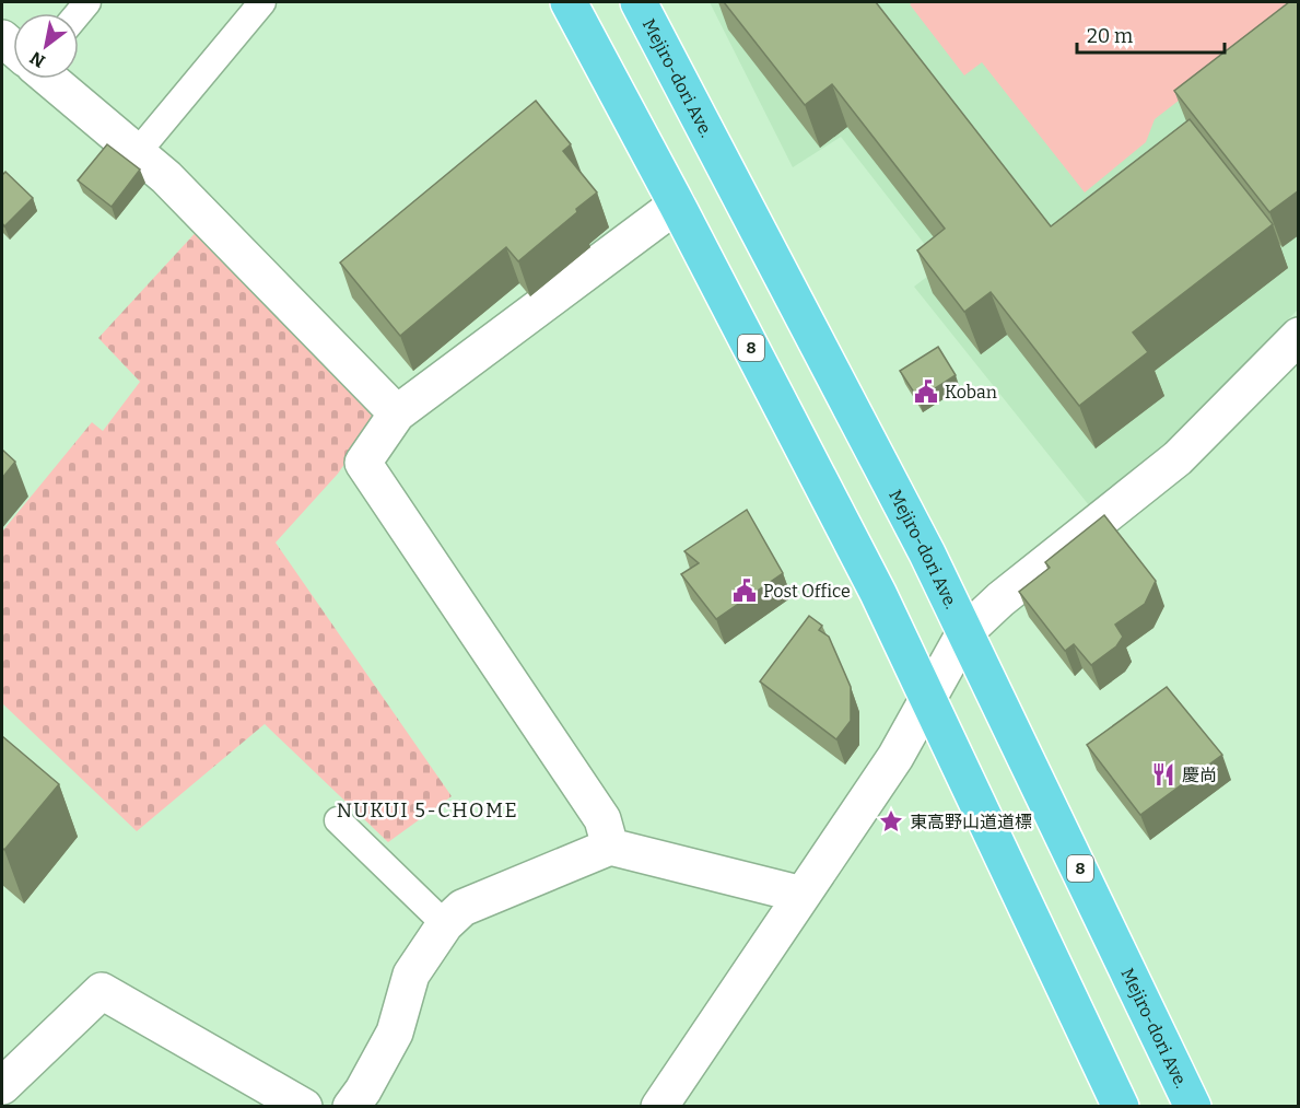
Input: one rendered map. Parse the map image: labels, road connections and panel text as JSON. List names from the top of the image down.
{
  "streets": {
    "main road": ["Mejiro-dori Ave.", "8"]
  },
  "districts": ["NUKUI 5-CHOME"],
  "places": {
    "public building": ["Koban", "Post Office"],
    "restaurant": ["慶尚"],
    "place": ["東高野山道道標"]
  },
  "scale_bar": "20 m",
  "north": "bottom left"
}
